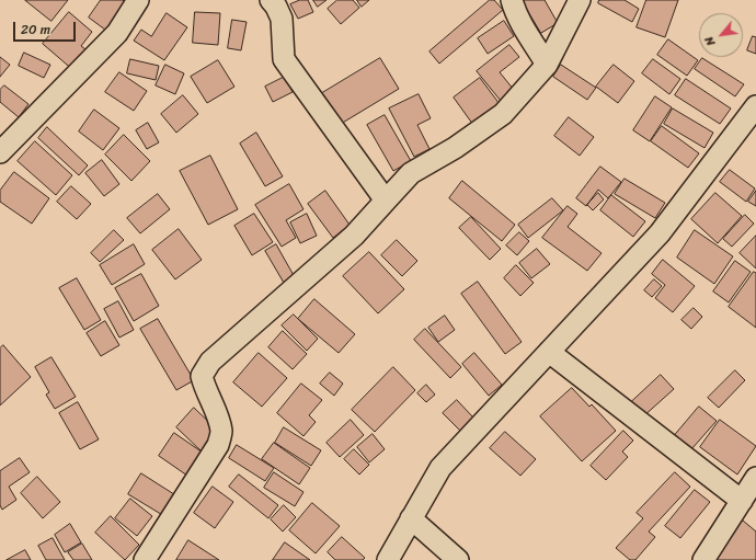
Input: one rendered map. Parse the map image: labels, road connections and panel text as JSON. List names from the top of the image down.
{
  "scale_bar": "20 m",
  "north": "bottom left"
}
